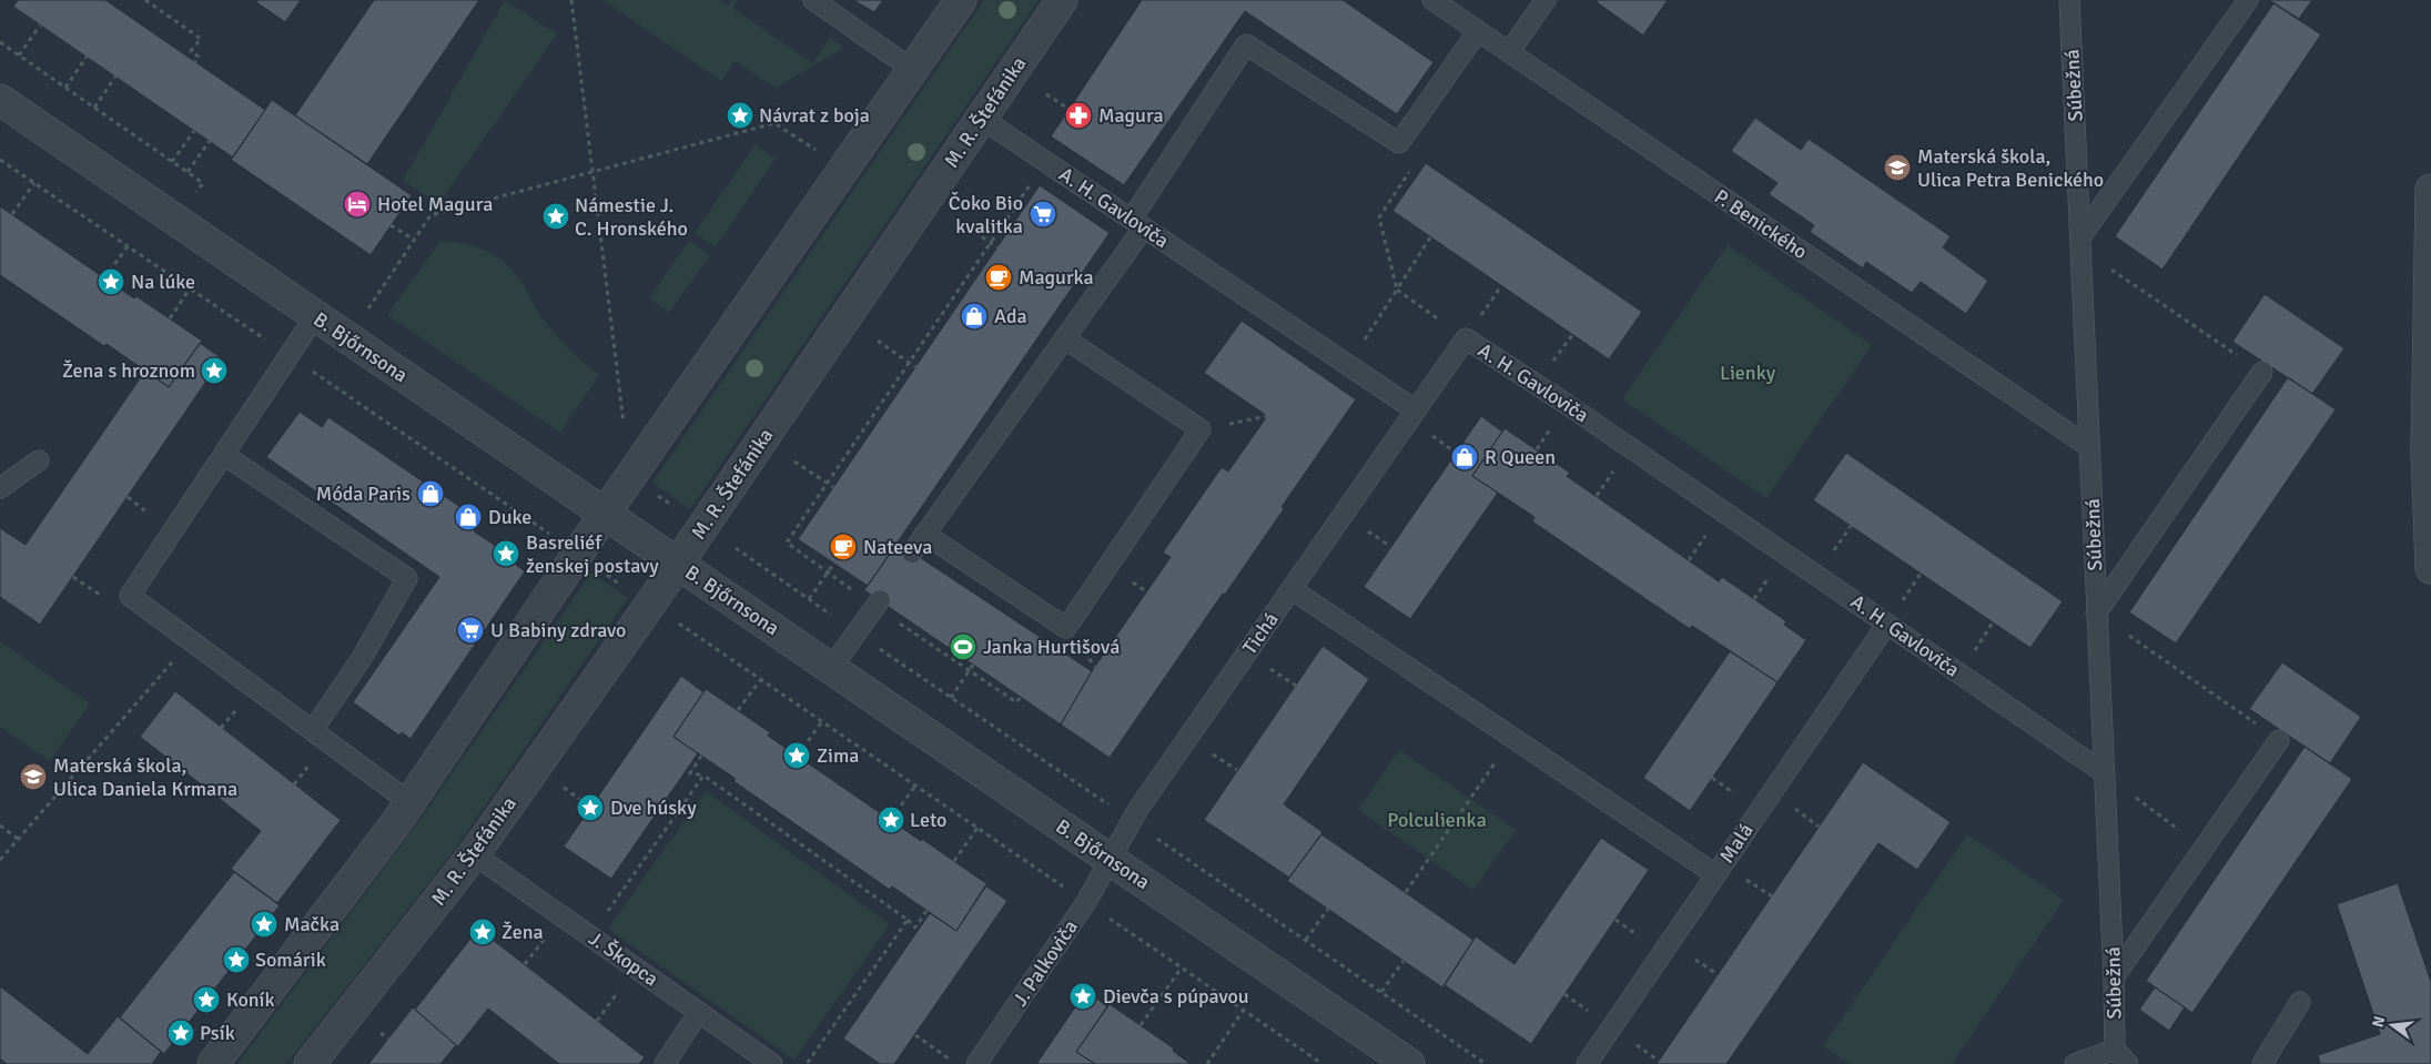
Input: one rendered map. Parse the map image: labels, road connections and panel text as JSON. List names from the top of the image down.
{
  "streets": {
    "street": ["M. R. Štefánika", "B. Bjőrnsona"],
    "lane": [
      "Súbežná",
      "A. H. Gavloviča",
      "P. Benického",
      "Tichá",
      "Malá",
      "J. Škopca",
      "J. Palkoviča"
    ]
  },
  "crossings": [
    ["Súbežná", "A. H. Gavloviča"],
    ["Súbežná", "P. Benického"],
    ["M. R. Štefánika", "A. H. Gavloviča"],
    ["M. R. Štefánika", "B. Bjőrnsona"],
    ["M. R. Štefánika", "J. Škopca"],
    ["A. H. Gavloviča", "Tichá"],
    ["A. H. Gavloviča", "Malá"],
    ["B. Bjőrnsona", "Tichá"],
    ["B. Bjőrnsona", "J. Palkoviča"],
    ["Tichá", "J. Palkoviča"]
  ],
  "parks": ["Lienky", "Polculienka"],
  "places": {
    "place": [
      "Návrat z boja",
      "Námestie J. C. Hronského",
      "Na lúke",
      "Žena s hroznom",
      "Basreliéf ženskej postavy",
      "Zima",
      "Dve húsky",
      "Leto",
      "Mačka",
      "Žena",
      "Somárik",
      "Dievča s púpavou",
      "Koník",
      "Psík"
    ],
    "pharmacy": ["Magura"],
    "school or university": ["Materská škola, Ulica Petra Benického", "Materská škola, Ulica Daniela Krmana"],
    "hotel": ["Hotel Magura"],
    "supermarket": ["Čoko Bio kvalitka", "U Babiny zdravo"],
    "cafe": ["Magurka", "Nateeva"],
    "shop": [
      "Ada",
      "R Queen",
      "Móda Paris",
      "Duke"
    ],
    "sports": ["Janka Hurtišová"]
  },
  "north": "left"
}
